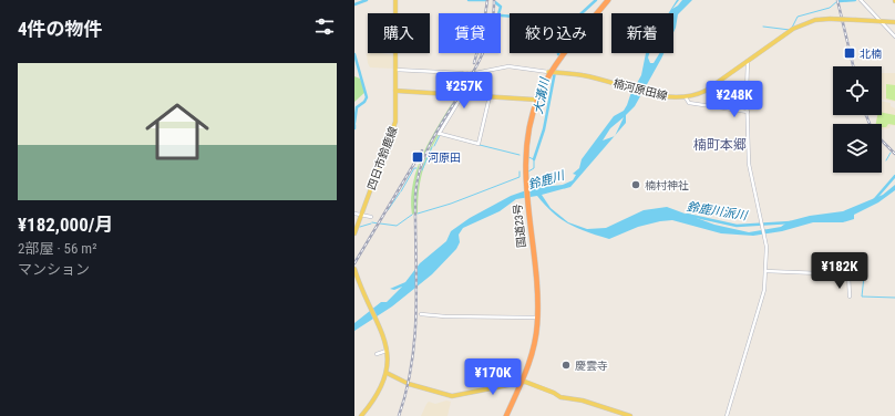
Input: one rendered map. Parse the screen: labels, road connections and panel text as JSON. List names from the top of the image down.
{
  "streets": {
    "highway": ["国道23号"],
    "main road": ["楠河原田線", "四日市鈴鹿線"]
  },
  "crossings": [
    ["楠河原田線", "国道23号"]
  ],
  "districts": ["楠町本郷"],
  "water": ["大溝川", "鈴鹿川", "鈴鹿川派川"],
  "places": {
    "transit": ["北楠", "河原田"],
    "other": ["楠村神社", "慶雲寺"]
  },
  "page": {
    "heading": "4件の物件",
    "chip": [
      "購入",
      "賃貸",
      "絞り込み",
      "新着"
    ],
    "list": [
      {
        "name": "¥182,000/月",
        "note": "2部屋 · 56 m² · マンション"
      }
    ],
    "price": [
      "¥257K",
      "¥248K",
      "¥182K",
      "¥170K"
    ]
  }
}
